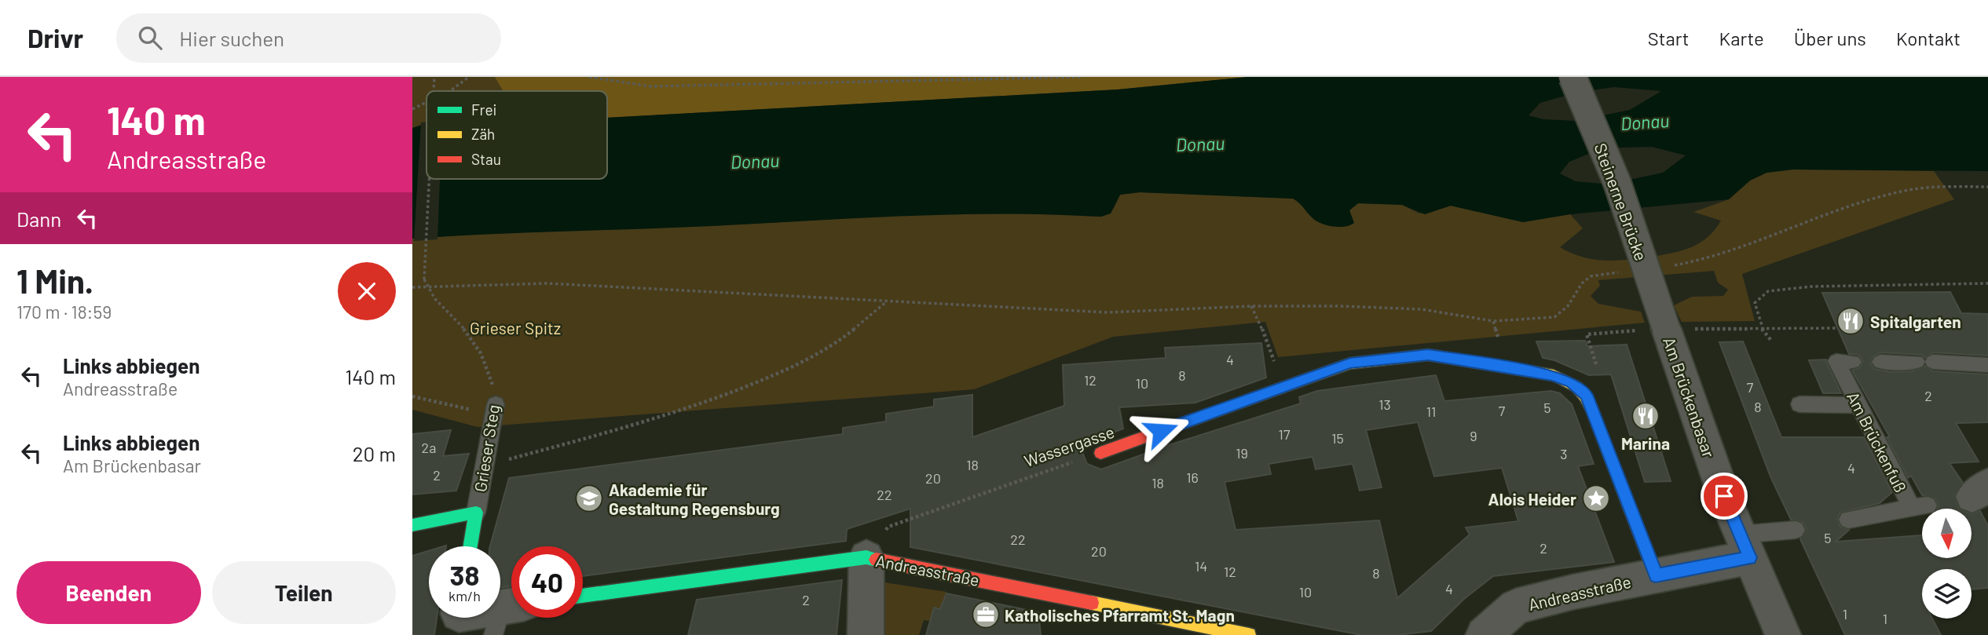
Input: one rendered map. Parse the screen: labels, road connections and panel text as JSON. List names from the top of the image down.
{
  "streets": {
    "street": [
      "Steinerne Brücke",
      "Am Brückenbasar",
      "Wassergasse",
      "Andreasstraße"
    ],
    "lane": ["Am Brückenfuß", "Grieser Steg"]
  },
  "crossings": [
    ["Steinerne Brücke", "Am Brückenbasar"],
    ["Am Brückenbasar", "Andreasstraße"],
    ["Wassergasse", "Andreasstraße"]
  ],
  "water": ["Donau"],
  "parks": ["Grieser Spitz"],
  "places": {
    "restaurant": ["Spitalgarten", "Marina"],
    "school or university": ["Akademie für Gestaltung Regensburg"],
    "place": ["Alois Heider"],
    "office": ["Katholisches Pfarramt St. Magn"]
  },
  "house_numbers": [
    "4",
    "8",
    "12",
    "10",
    "7",
    "2",
    "13",
    "8",
    "5",
    "7",
    "11",
    "17",
    "9",
    "15",
    "2a",
    "19",
    "3",
    "18",
    "4",
    "2",
    "16",
    "20",
    "18",
    "22",
    "5",
    "22",
    "2",
    "20",
    "14",
    "12",
    "8",
    "4",
    "10",
    "2",
    "1",
    "1"
  ],
  "legend": ["Frei", "Zäh", "Stau"],
  "north": "bottom",
  "page": {
    "header": "Drivr",
    "search": "Hier suchen",
    "nav": [
      "Start",
      "Karte",
      "Über uns",
      "Kontakt"
    ],
    "turn": ["140 m", "Andreasstraße"],
    "then": "Dann",
    "heading": ["1 Min.", "170 m · 18:59"],
    "list": [
      {
        "name": "Links abbiegen",
        "note": "Andreasstraße",
        "value": "140 m"
      },
      {
        "name": "Links abbiegen",
        "note": "Am Brückenbasar",
        "value": "20 m"
      }
    ],
    "speed": "38 km/h",
    "limit": "40",
    "buttons": ["Beenden", "Teilen"]
  }
}
